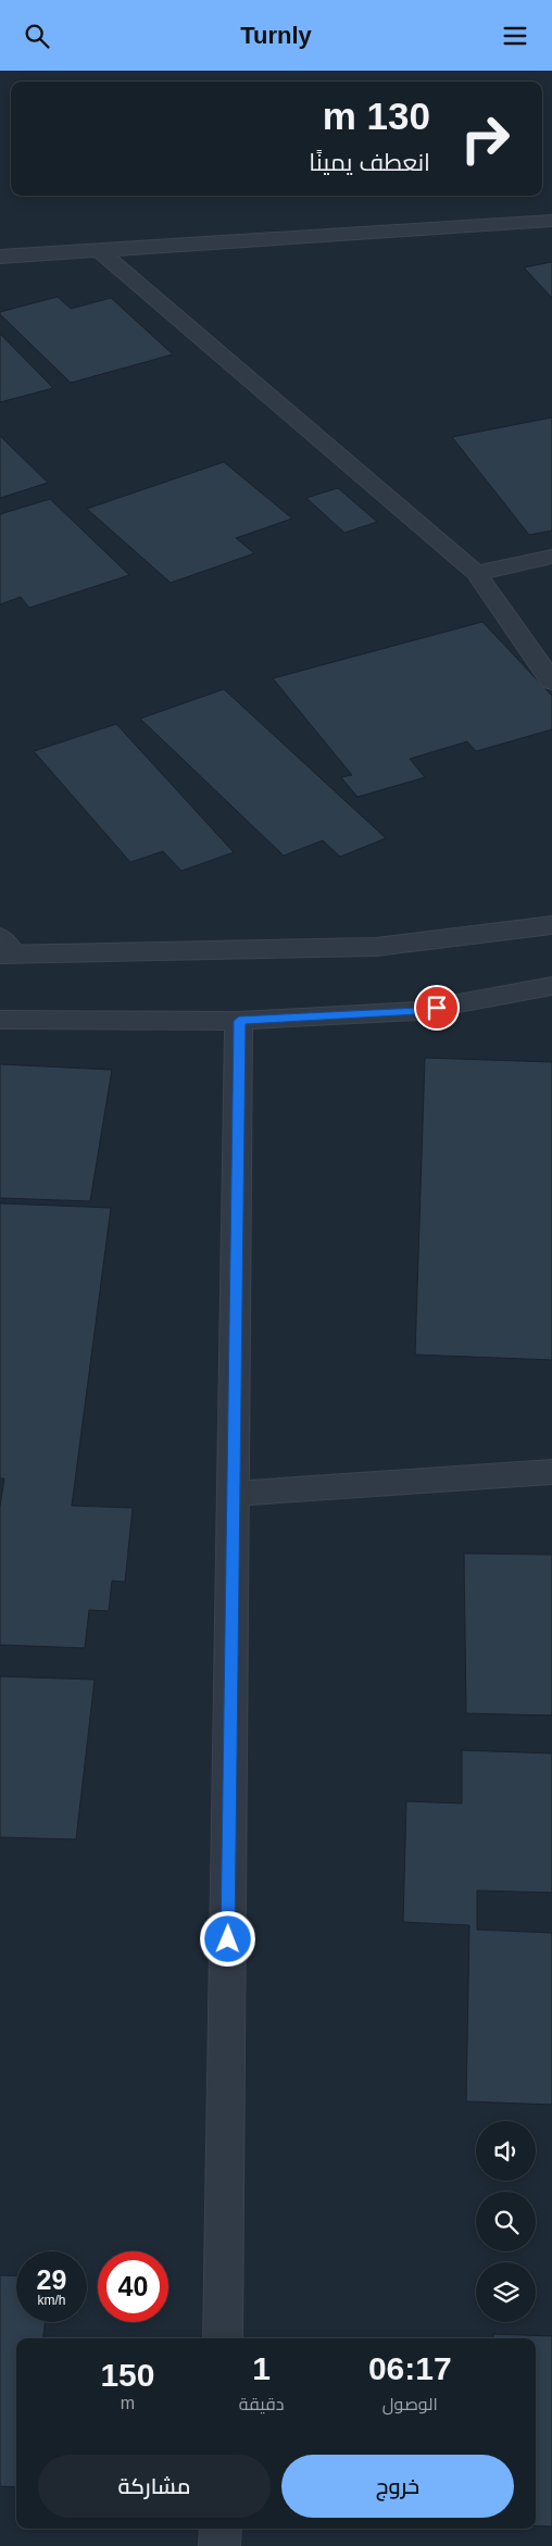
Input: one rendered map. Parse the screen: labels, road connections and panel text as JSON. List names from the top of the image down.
{
  "page": {
    "header": "Turnly",
    "turn": ["130 m", "انعطف يمينًا"],
    "speed": "29 km/h",
    "limit": "40",
    "eta": [
      "06:17",
      "الوصول",
      "1",
      "دقيقة",
      "150",
      "m"
    ],
    "buttons": ["خروج", "مشاركة"]
  }
}
